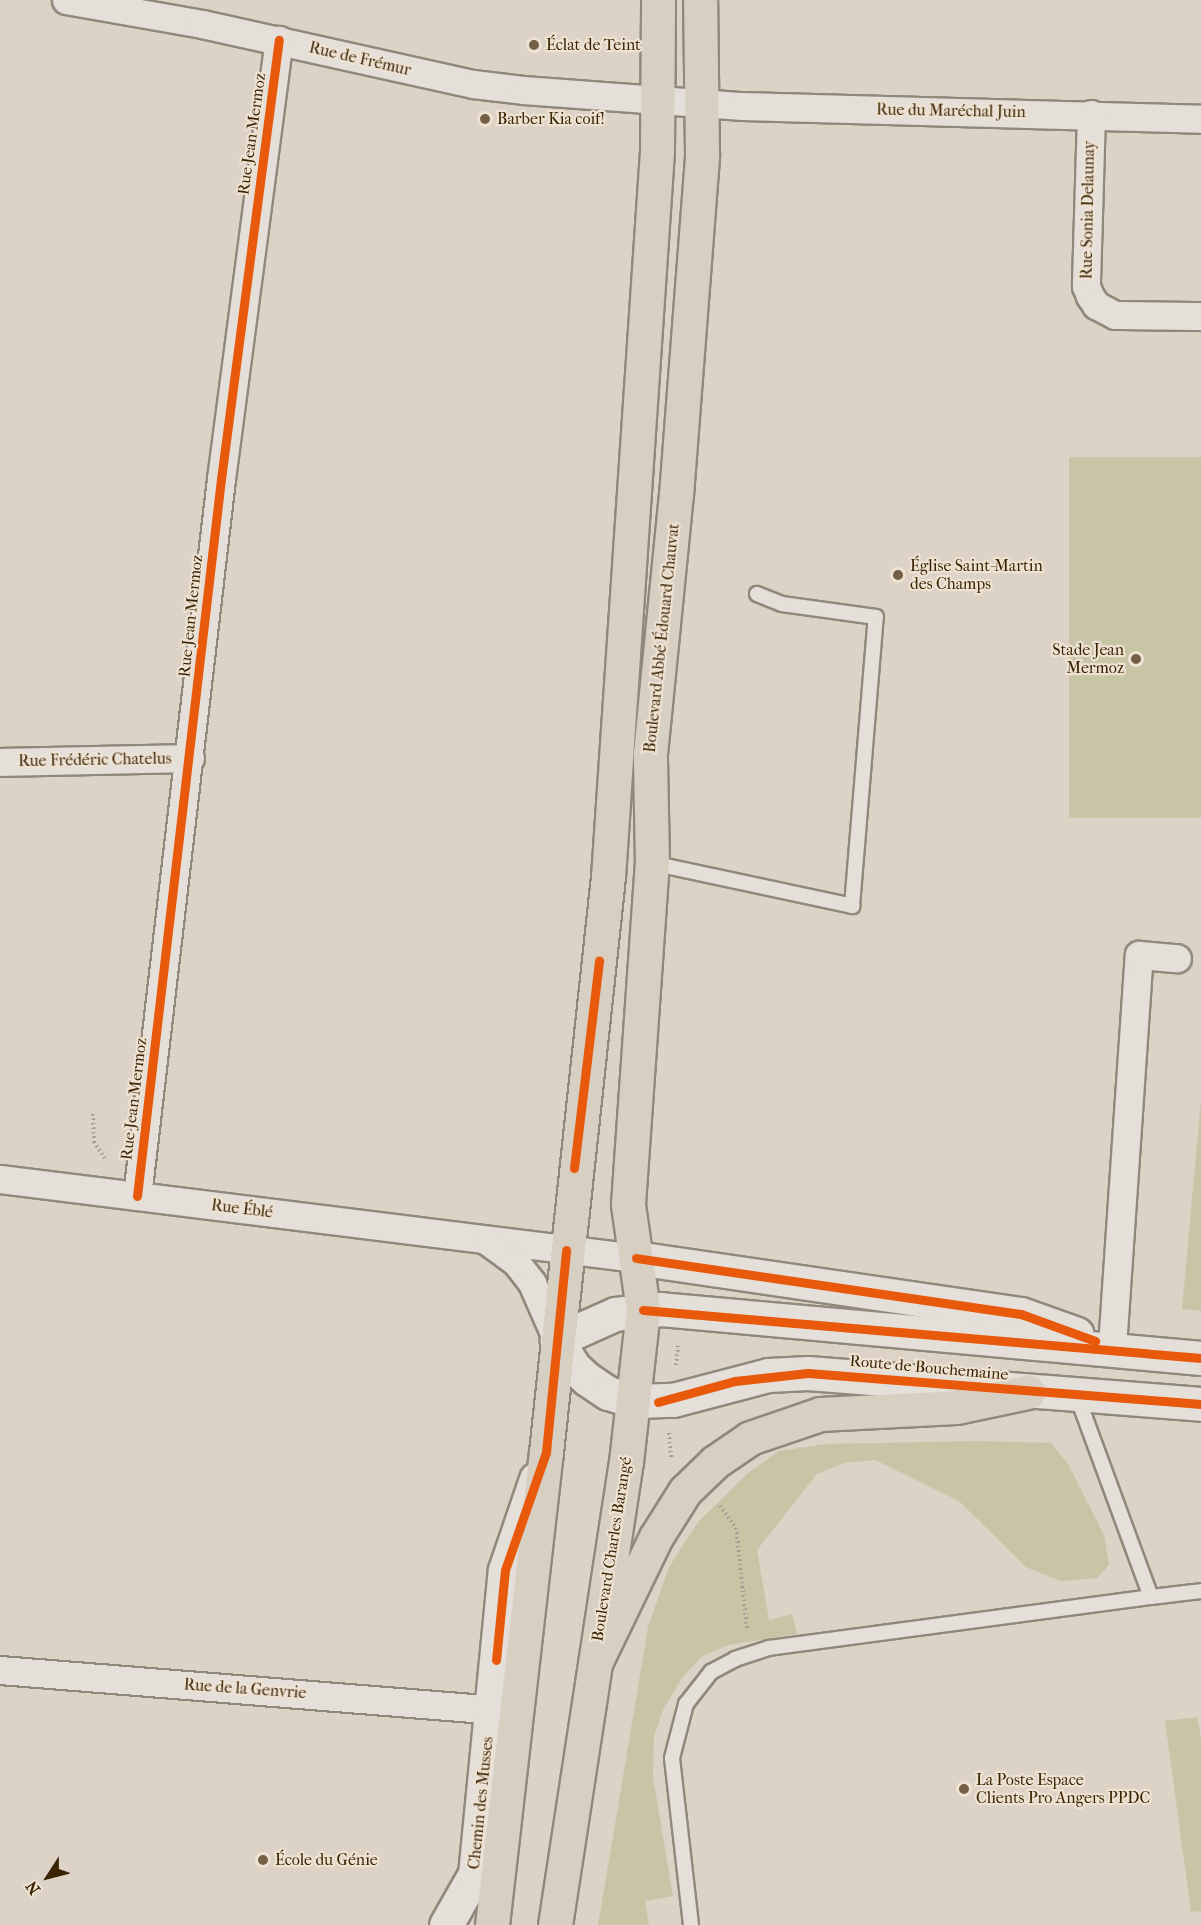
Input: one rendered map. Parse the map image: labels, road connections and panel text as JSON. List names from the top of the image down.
{
  "streets": {
    "main road": ["Boulevard Abbé Édouard Chauvat", "Boulevard Charles Barangé"],
    "street": [
      "Rue de Frémur",
      "Rue du Maréchal Juin",
      "Rue Jean Mermoz",
      "Rue Sonia Delaunay",
      "Rue Frédéric Chatelus",
      "Rue Éblé",
      "Route de Bouchemaine",
      "Rue de la Genvrie",
      "Chemin des Musses"
    ]
  },
  "crossings": [
    ["Rue de Frémur", "Rue du Maréchal Juin"],
    ["Rue de Frémur", "Rue Jean Mermoz"],
    ["Rue de Frémur", "Boulevard Abbé Édouard Chauvat"],
    ["Rue du Maréchal Juin", "Rue Sonia Delaunay"],
    ["Rue du Maréchal Juin", "Boulevard Abbé Édouard Chauvat"],
    ["Rue Jean Mermoz", "Rue Frédéric Chatelus"],
    ["Rue Jean Mermoz", "Rue Éblé"],
    ["Boulevard Abbé Édouard Chauvat", "Rue Éblé"],
    ["Boulevard Abbé Édouard Chauvat", "Boulevard Charles Barangé"],
    ["Rue Éblé", "Route de Bouchemaine"],
    ["Rue Éblé", "Boulevard Charles Barangé"],
    ["Route de Bouchemaine", "Boulevard Charles Barangé"],
    ["Rue de la Genvrie", "Chemin des Musses"]
  ],
  "places": [
    "Éclat de Teint",
    "Barber Kia coif!",
    "Église Saint-Martin des Champs",
    "Stade Jean Mermoz",
    "La Poste Espace Clients Pro Angers PPDC",
    "École du Génie"
  ],
  "north": "bottom left"
}
